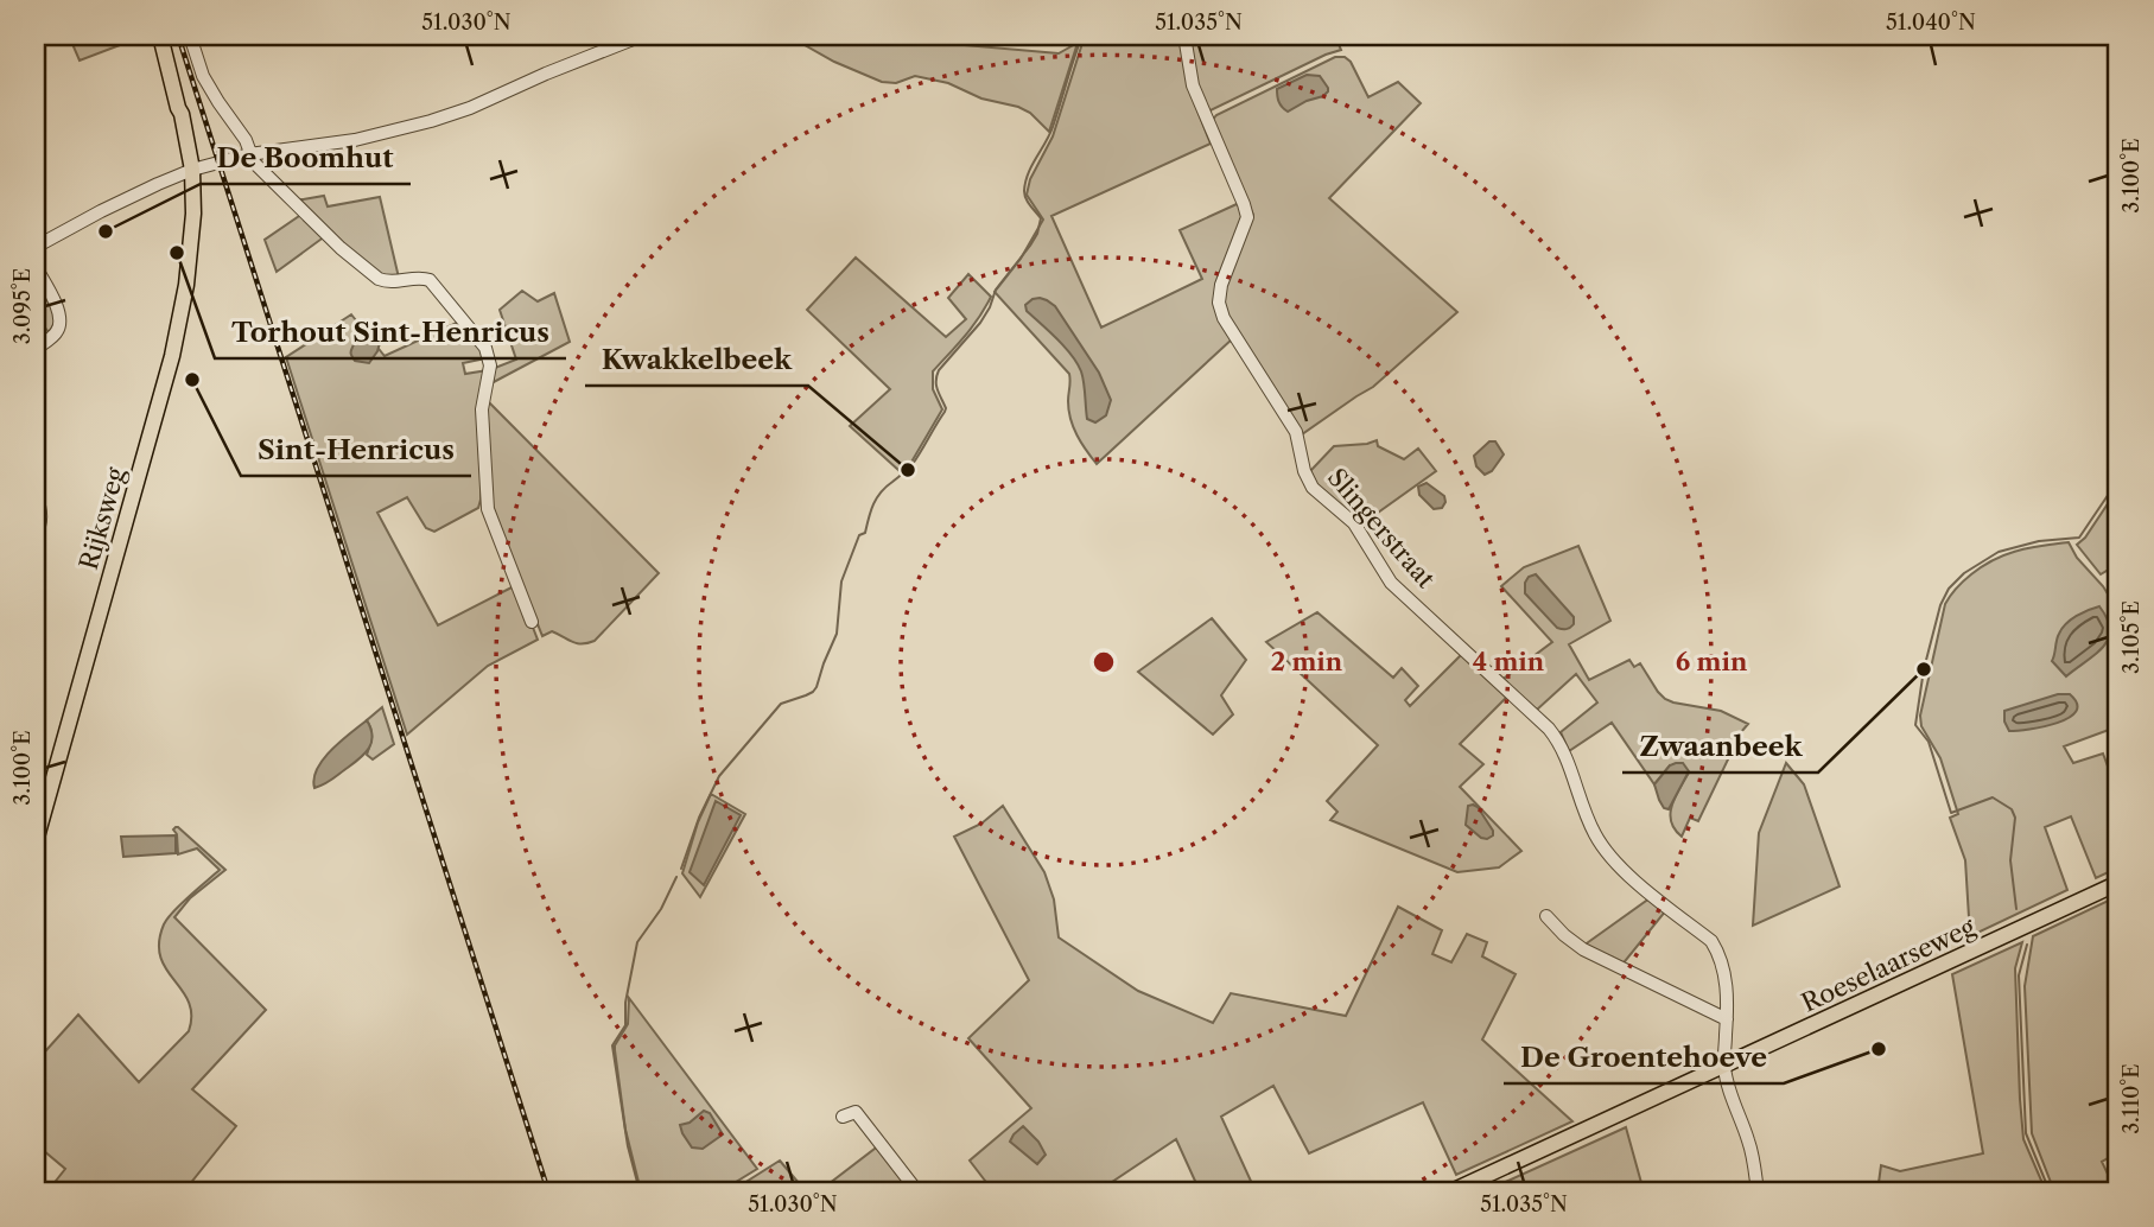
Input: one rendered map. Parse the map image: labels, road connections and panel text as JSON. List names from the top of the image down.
{
  "streets": {
    "main road": ["Rijksweg", "Roeselaarseweg"],
    "street": ["Slingerstraat"]
  },
  "crossings": [
    ["Slingerstraat", "Roeselaarseweg"]
  ],
  "places": [
    "De Boomhut",
    "Torhout Sint-Henricus",
    "Sint-Henricus",
    "Kwakkelbeek",
    "Zwaanbeek",
    "De Groentehoeve"
  ],
  "coordinates": [
    "51.030°N",
    "51.035°N",
    "51.040°N",
    "3.100°E",
    "3.095°E",
    "3.105°E",
    "3.110°E"
  ],
  "rings": ["2 min", "4 min", "6 min"]
}
